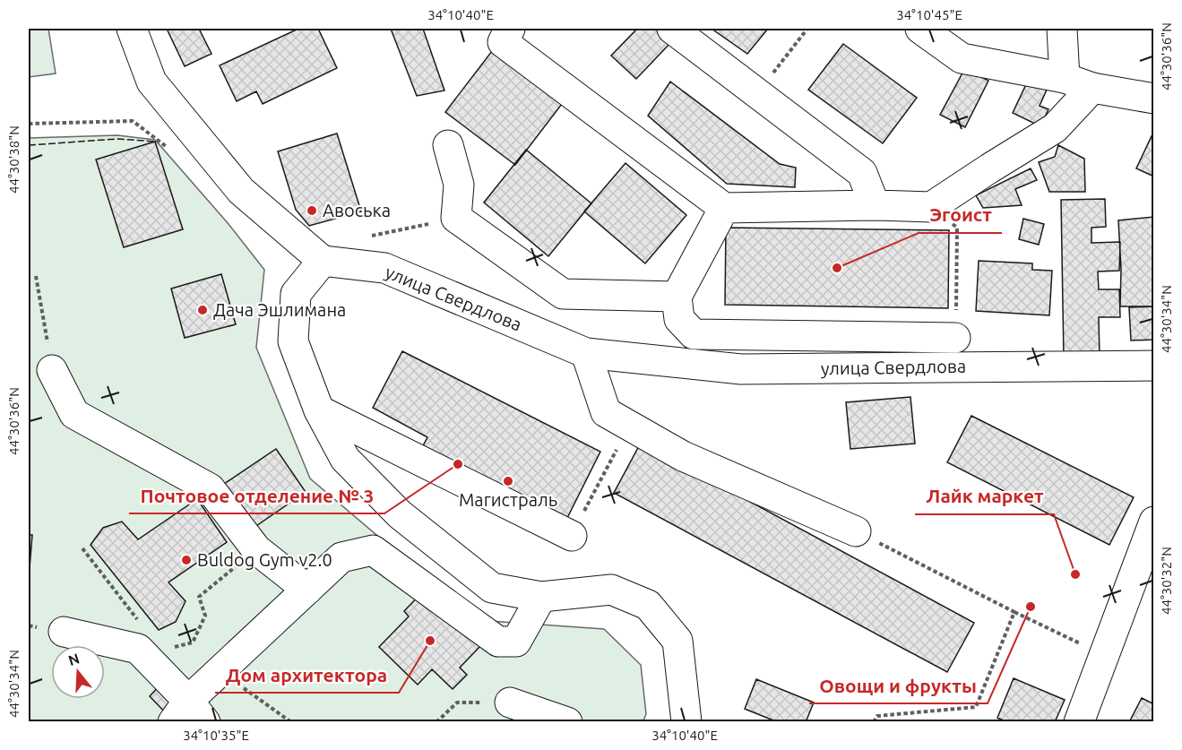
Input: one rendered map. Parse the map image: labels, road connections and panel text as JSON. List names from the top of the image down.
{
  "streets": {
    "main road": ["улица Свердлова"]
  },
  "places": [
    "Авоська",
    "Эгоист",
    "Дача Эшлимана",
    "Почтовое отделение № 3",
    "Магистраль",
    "Buldog Gym v2.0",
    "Лайк маркет",
    "Овощи и фрукты",
    "Дом архитектора"
  ],
  "north": "top",
  "coordinates": [
    "34°10'40\"E",
    "34°10'45\"E",
    "44°30'36\"N",
    "44°30'38\"N",
    "44°30'34\"N",
    "44°30'32\"N",
    "34°10'35\"E"
  ]
}
